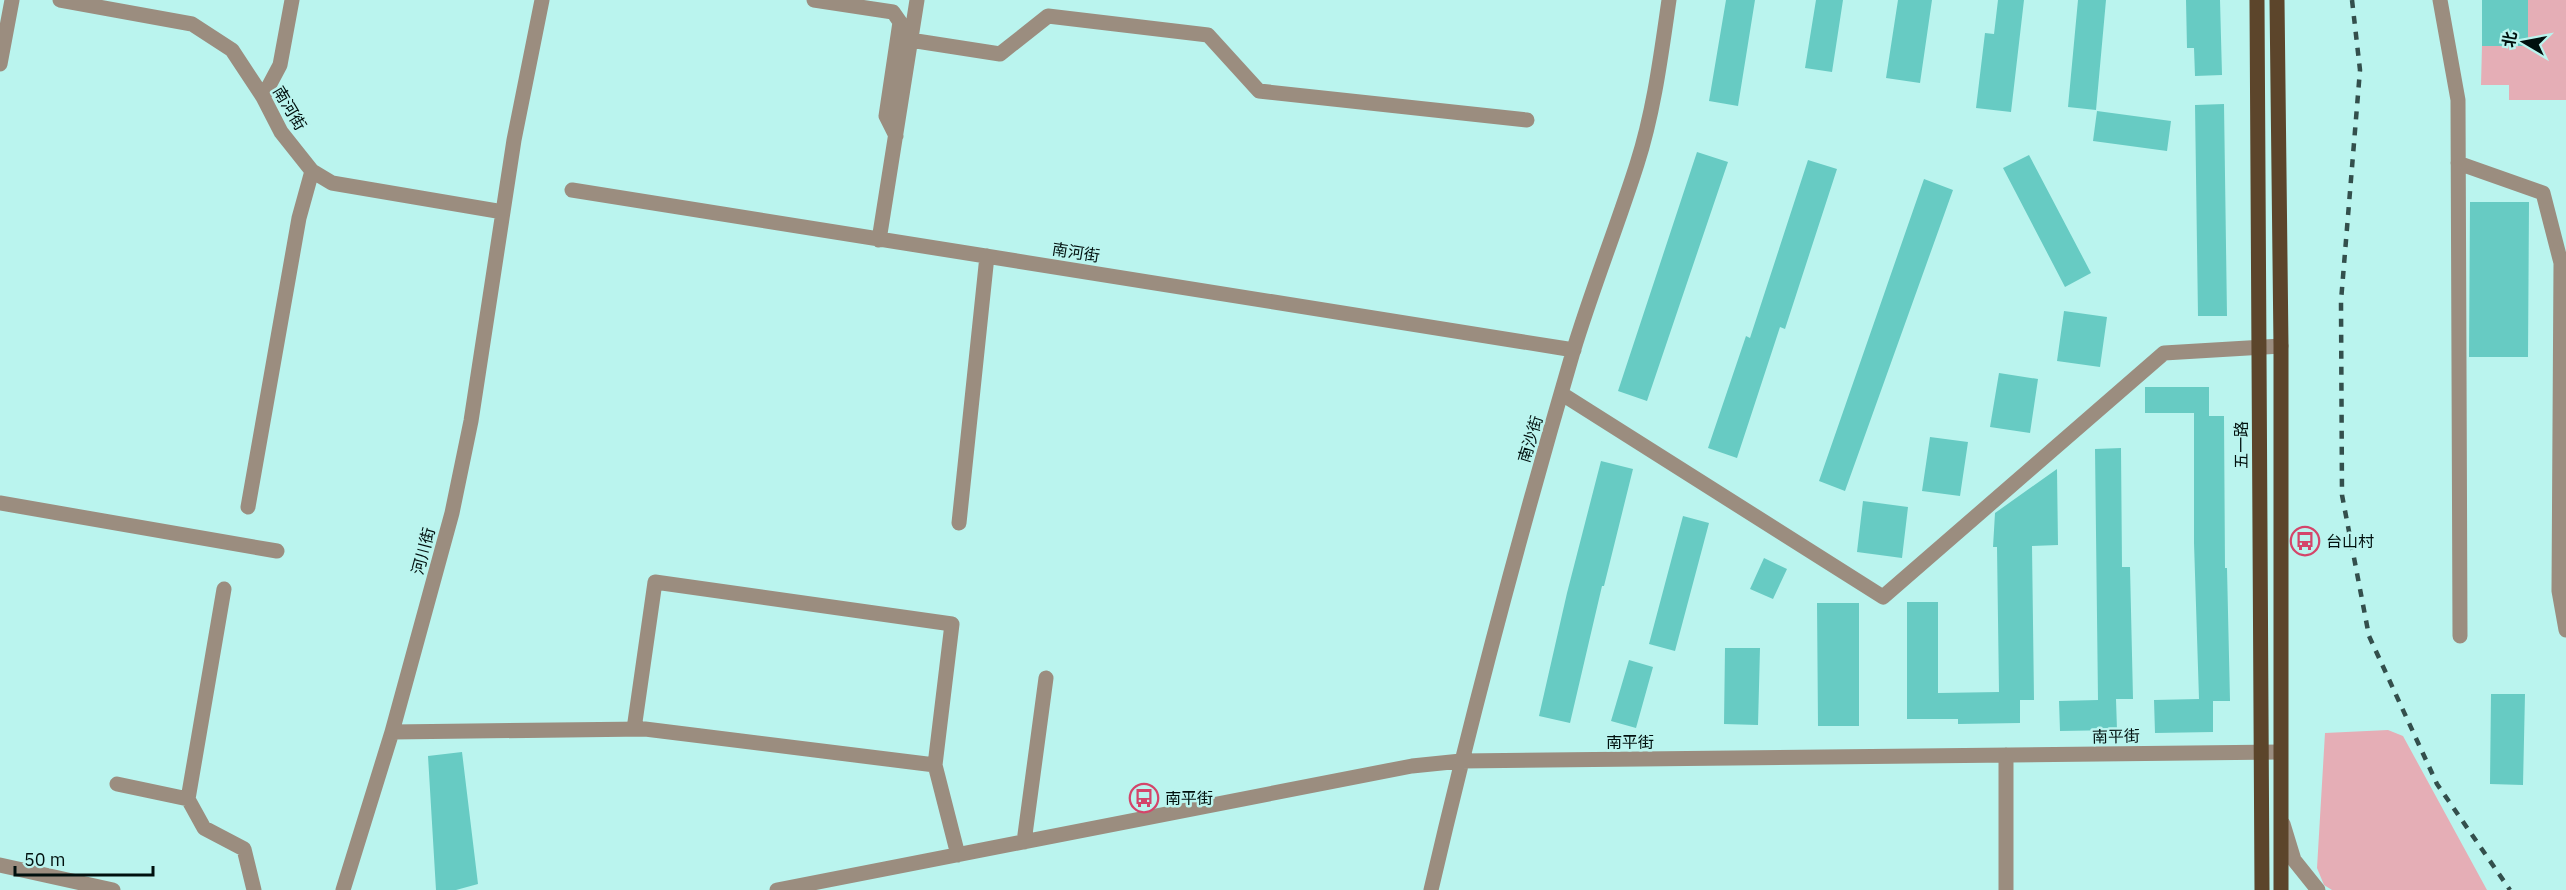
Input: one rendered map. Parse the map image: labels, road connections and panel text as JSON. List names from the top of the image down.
{
  "streets": {
    "main road": ["五一路"],
    "street": [
      "南河街",
      "南沙街",
      "河川街",
      "南平街"
    ]
  },
  "crossings": [
    ["南河街", "南沙街"],
    ["南河街", "河川街"],
    ["南沙街", "南平街"],
    ["五一路", "南平街"]
  ],
  "places": {
    "bus stop": ["台山村", "南平街"]
  },
  "scale_bar": "50 m",
  "north": "left"
}
